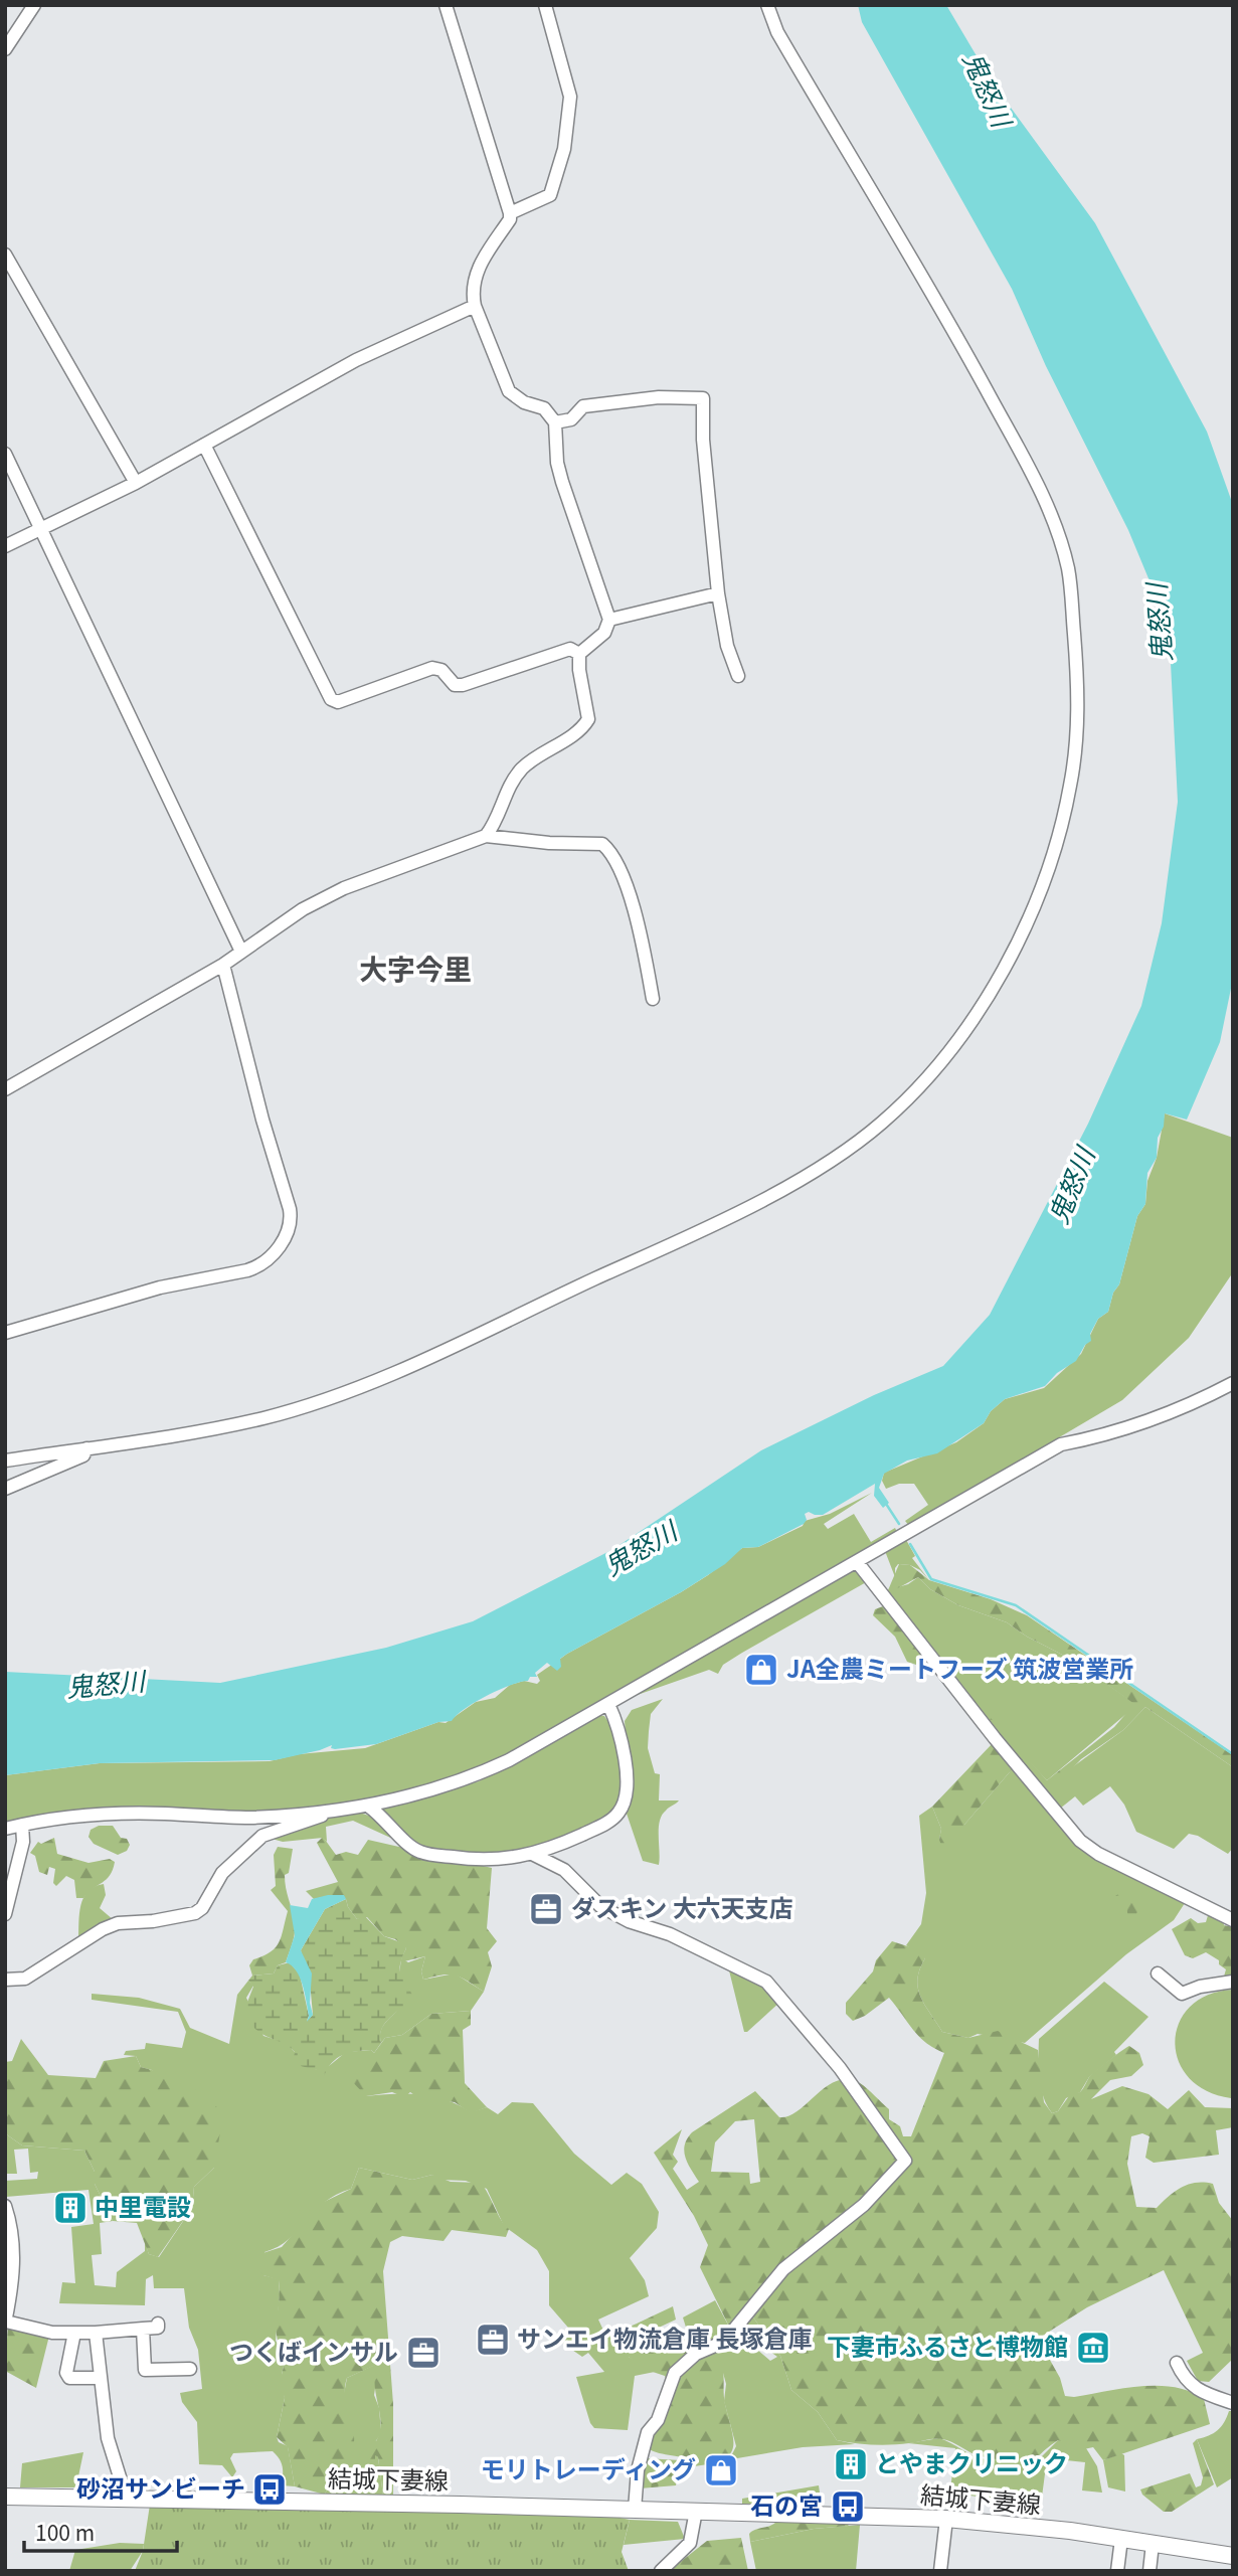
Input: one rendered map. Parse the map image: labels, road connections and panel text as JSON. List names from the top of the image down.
{
  "streets": {
    "main road": ["結城下妻線"]
  },
  "districts": ["大字今里"],
  "water": ["鬼怒川"],
  "places": {
    "shop": ["JA全農ミートフーズ 筑波営業所", "モリトレーディング"],
    "office": ["ダスキン 大六天支店", "サンエイ物流倉庫 長塚倉庫", "つくばインサル"],
    "building": ["中里電設", "とやまクリニック"],
    "museum": ["下妻市ふるさと博物館"],
    "bus stop": ["砂沼サンビーチ", "石の宮"]
  },
  "scale_bar": "100 m"
}
